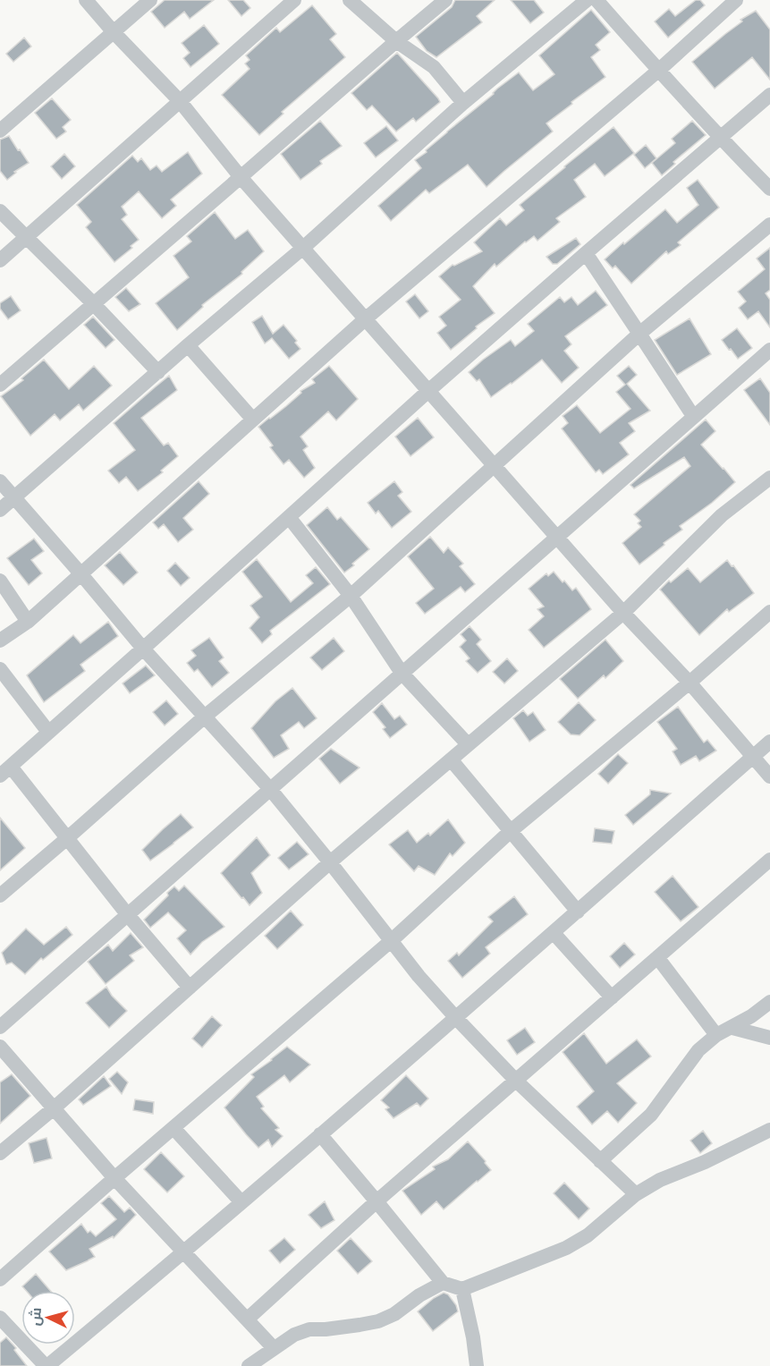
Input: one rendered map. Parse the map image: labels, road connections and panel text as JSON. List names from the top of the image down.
{
  "north": "left"
}
